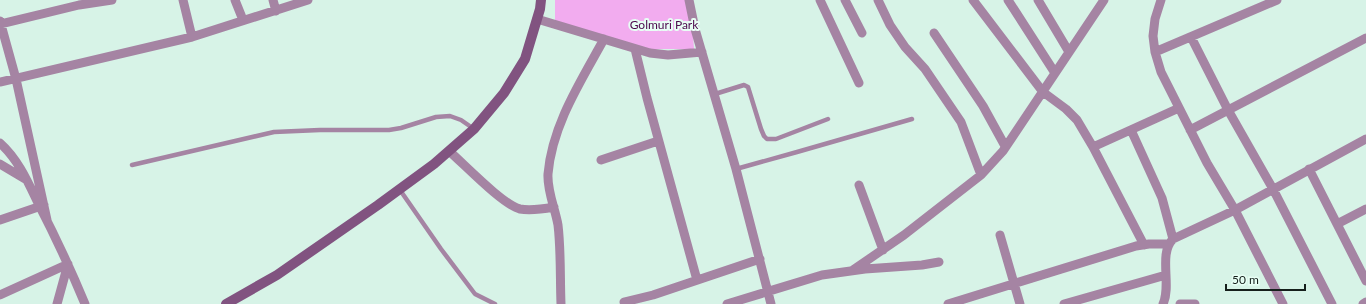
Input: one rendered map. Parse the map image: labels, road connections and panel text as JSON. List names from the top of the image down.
{
  "parks": ["Golmuri Park"],
  "scale_bar": "50 m"
}
